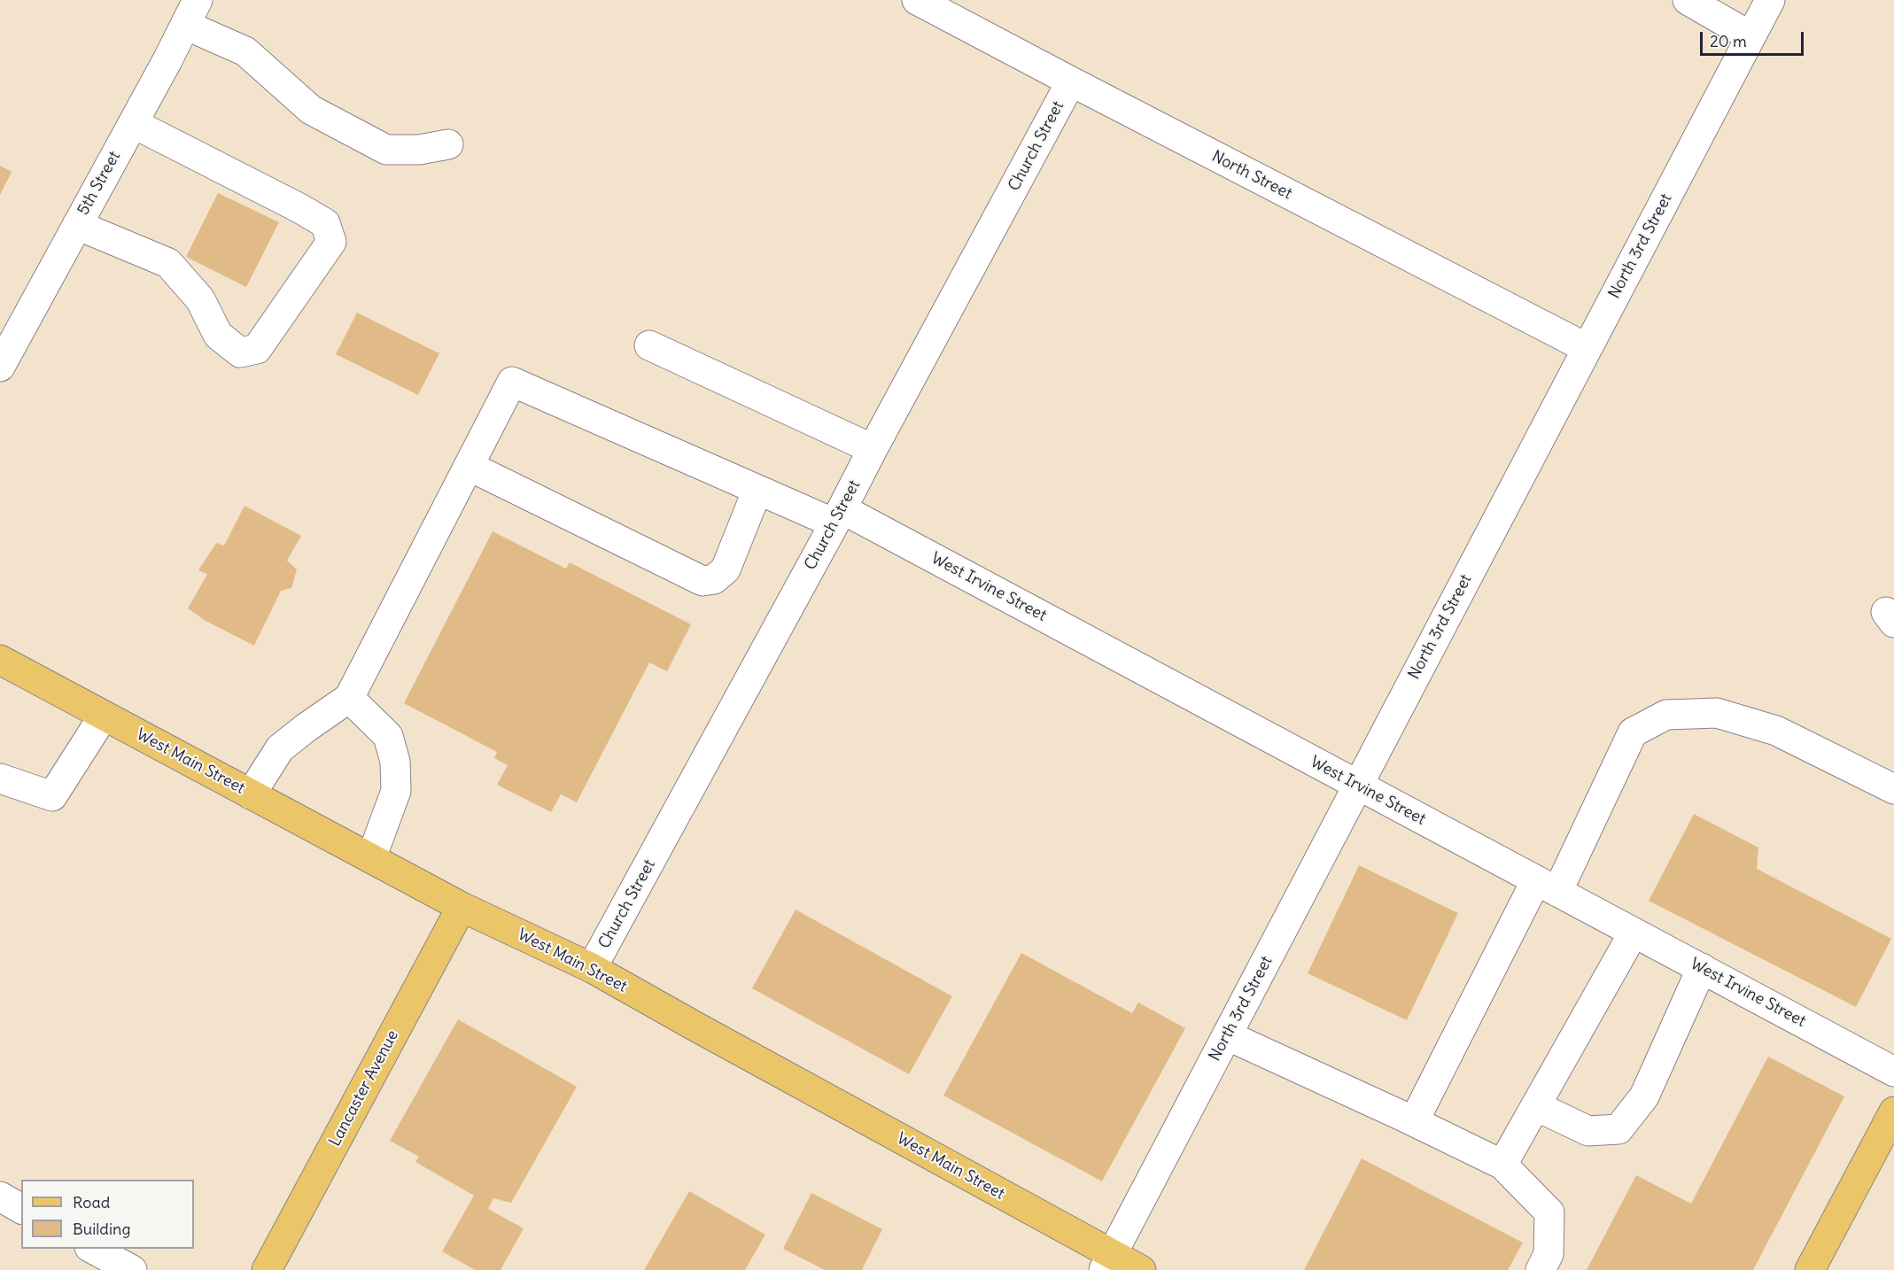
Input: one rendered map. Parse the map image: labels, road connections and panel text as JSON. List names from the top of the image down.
{
  "streets": {
    "main road": ["West Main Street", "Lancaster Avenue"],
    "street": [
      "Church Street",
      "North Street",
      "5th Street",
      "North 3rd Street",
      "West Irvine Street"
    ]
  },
  "crossings": [
    ["Church Street", "North Street"],
    ["Church Street", "West Irvine Street"],
    ["Church Street", "West Main Street"],
    ["North Street", "North 3rd Street"],
    ["North 3rd Street", "West Irvine Street"],
    ["North 3rd Street", "West Main Street"],
    ["West Main Street", "Lancaster Avenue"]
  ],
  "legend": ["Road", "Building"],
  "scale_bar": "20 m"
}
